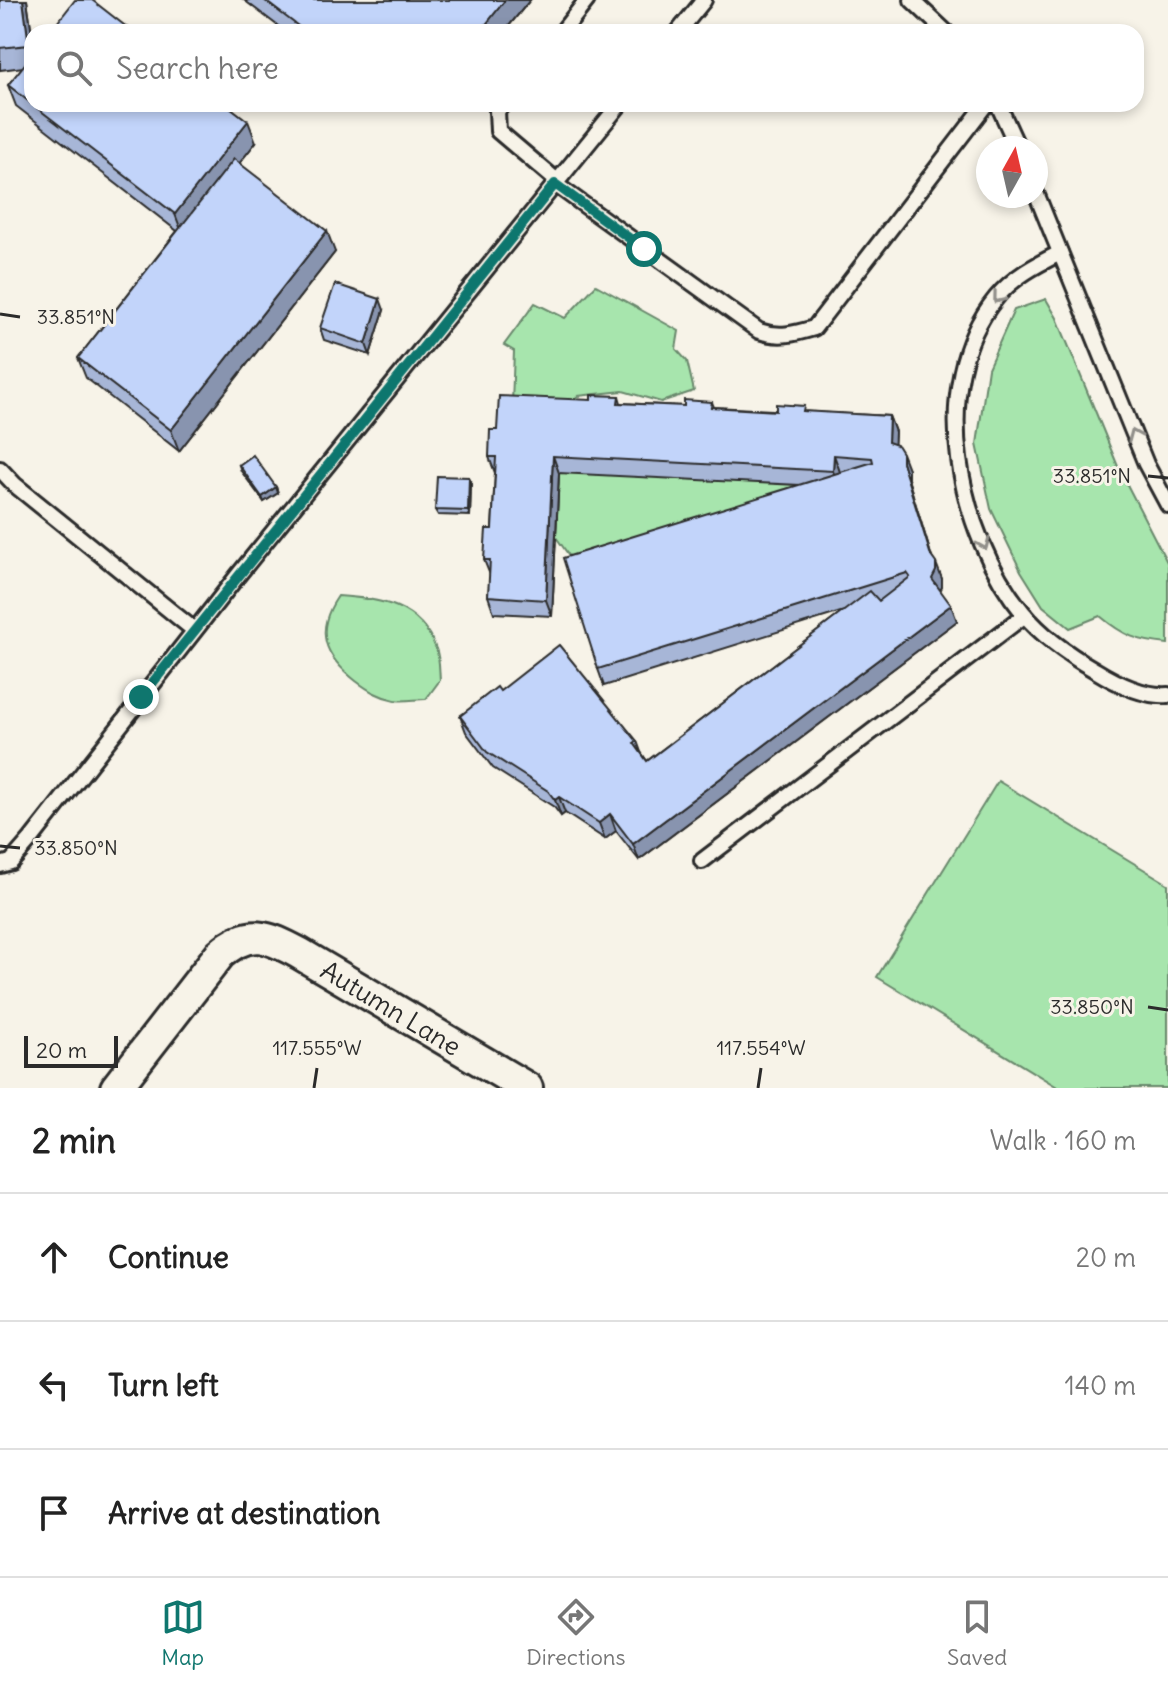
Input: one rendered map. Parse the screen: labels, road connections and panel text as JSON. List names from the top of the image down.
{
  "streets": {
    "street": ["Autumn Lane"]
  },
  "scale_bar": "20 m",
  "north": "top",
  "page": {
    "search": "Search here",
    "scale": "20 m",
    "heading": ["2 min", "Walk · 160 m"],
    "list": [
      ["Continue", "20 m"],
      ["Turn left", "140 m"],
      "Arrive at destination"
    ],
    "nav": ["Map", "Directions", "Saved"]
  },
  "coordinates": [
    "33.851°N",
    "33.850°N",
    "117.555°W",
    "117.554°W"
  ]
}
